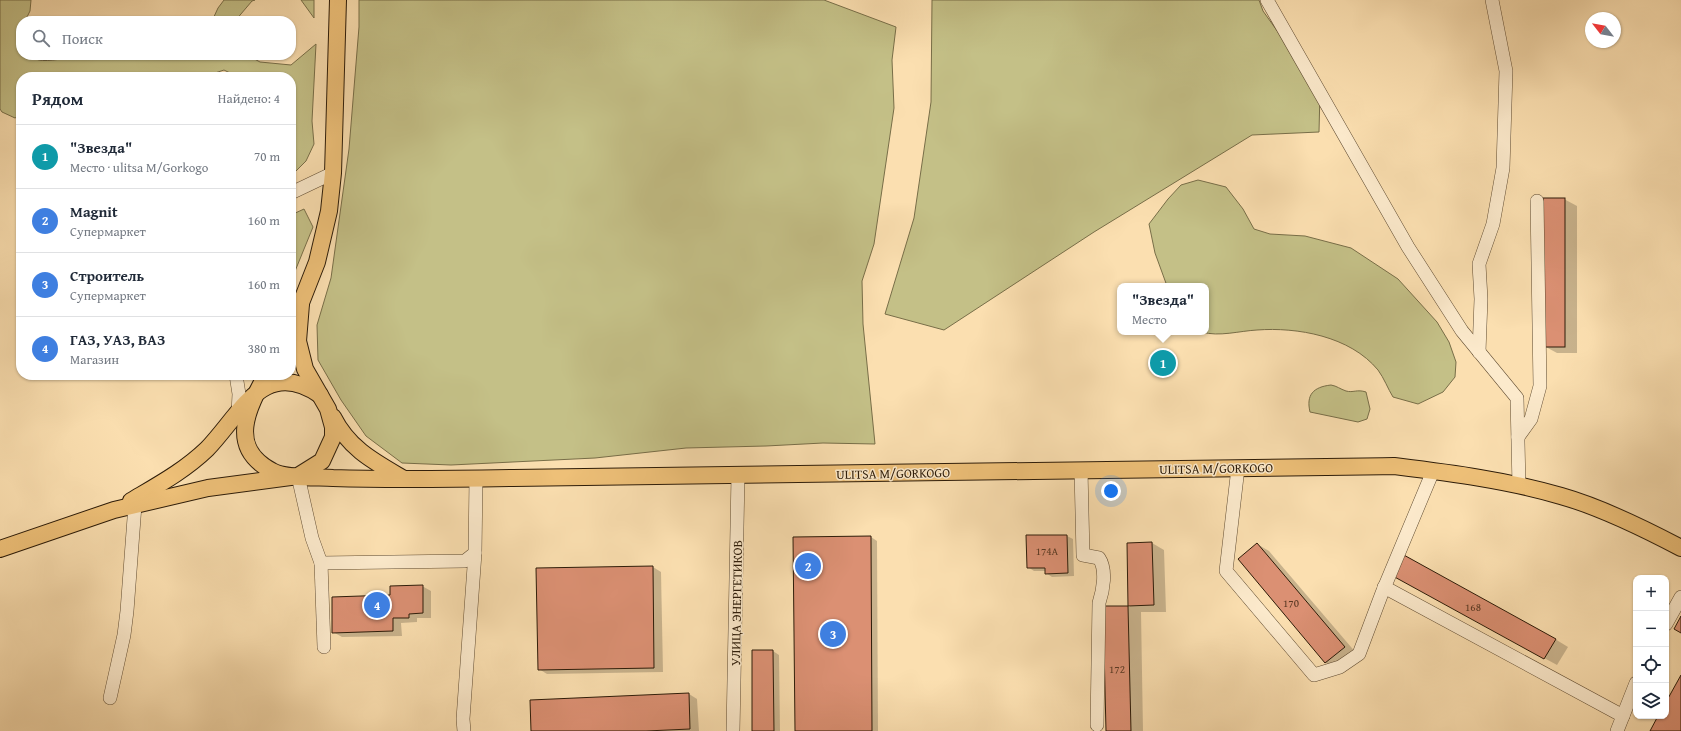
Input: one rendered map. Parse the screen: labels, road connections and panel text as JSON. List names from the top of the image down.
{
  "streets": {
    "main road": ["ULITSA M/GORKOGO"],
    "street": ["УЛИЦА ЭНЕРГЕТИКОВ"]
  },
  "crossings": [
    ["ULITSA M/GORKOGO", "УЛИЦА ЭНЕРГЕТИКОВ"]
  ],
  "house_numbers": [
    "174А",
    "170",
    "168",
    "172"
  ],
  "north": "top left",
  "page": {
    "search": "Поиск",
    "heading": ["Рядом", "Найдено: 4"],
    "list": [
      {
        "mark": "1",
        "name": "\"Звезда\"",
        "note": "Место · ulitsa M/Gorkogo",
        "value": "70 m"
      },
      {
        "mark": "2",
        "name": "Magnit",
        "note": "Супермаркет",
        "value": "160 m"
      },
      {
        "mark": "3",
        "name": "Строитель",
        "note": "Супермаркет",
        "value": "160 m"
      },
      {
        "mark": "4",
        "name": "ГАЗ, УАЗ, ВАЗ",
        "note": "Магазин",
        "value": "380 m"
      }
    ],
    "popup": ["\"Звезда\"", "Место"],
    "pins": [
      "1",
      "2",
      "4",
      "3"
    ],
    "map_buttons": ["+", "−"]
  }
}
